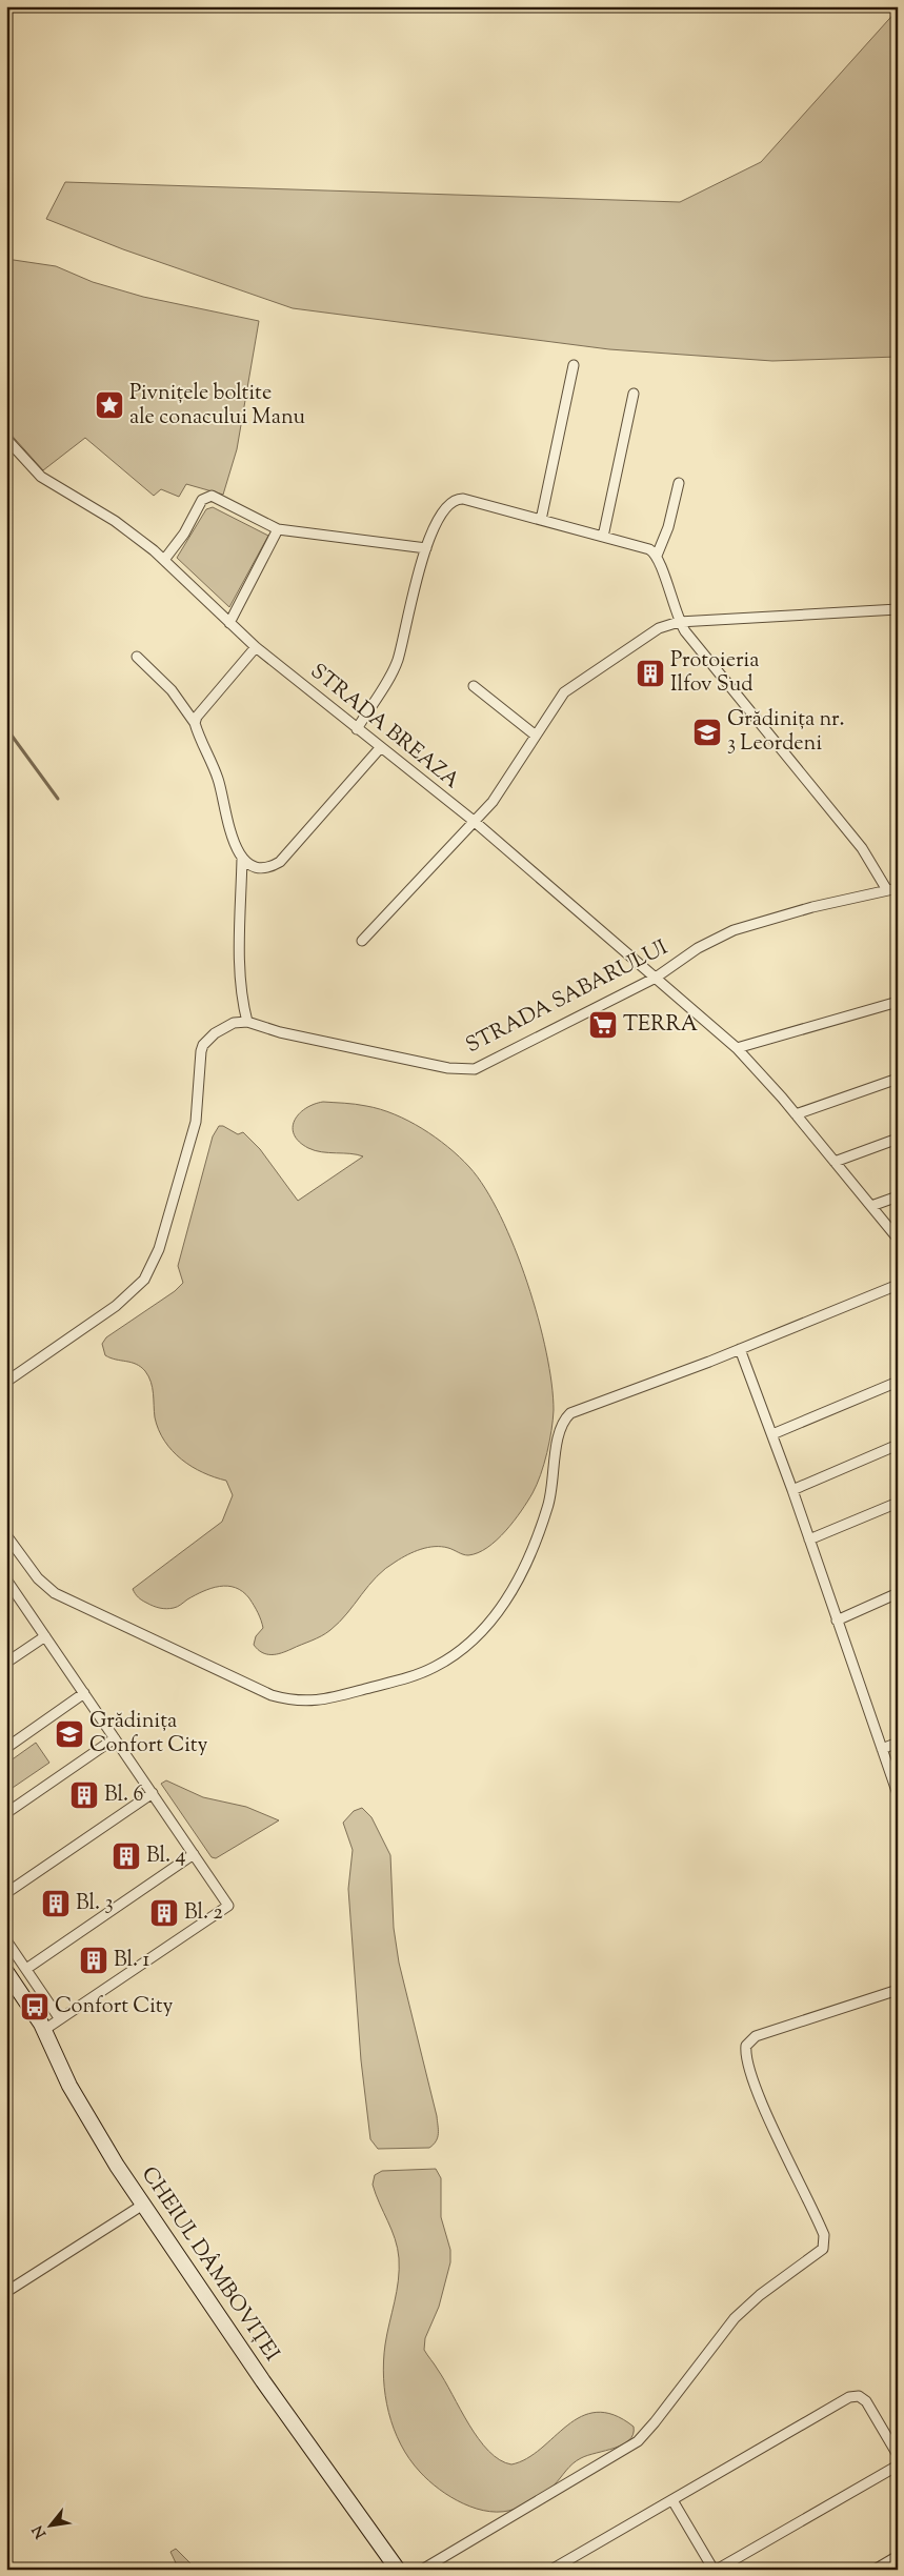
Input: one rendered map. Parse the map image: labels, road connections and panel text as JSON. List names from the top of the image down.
{
  "streets": {
    "street": ["STRADA BREAZA", "STRADA SABARULUI", "CHEIUL DÂMBOVIȚEI"]
  },
  "crossings": [
    ["STRADA BREAZA", "STRADA SABARULUI"]
  ],
  "places": {
    "place": ["Pivnițele boltite ale conacului Manu"],
    "building": [
      "Protoieria Ilfov Sud",
      "Bl. 6",
      "Bl. 4",
      "Bl. 3",
      "Bl. 2",
      "Bl. 1"
    ],
    "school or university": ["Grădinița nr. 3 Leordeni", "Grădinița Confort City"],
    "supermarket": ["TERRA"],
    "bus stop": ["Confort City"]
  },
  "north": "bottom left"
}
